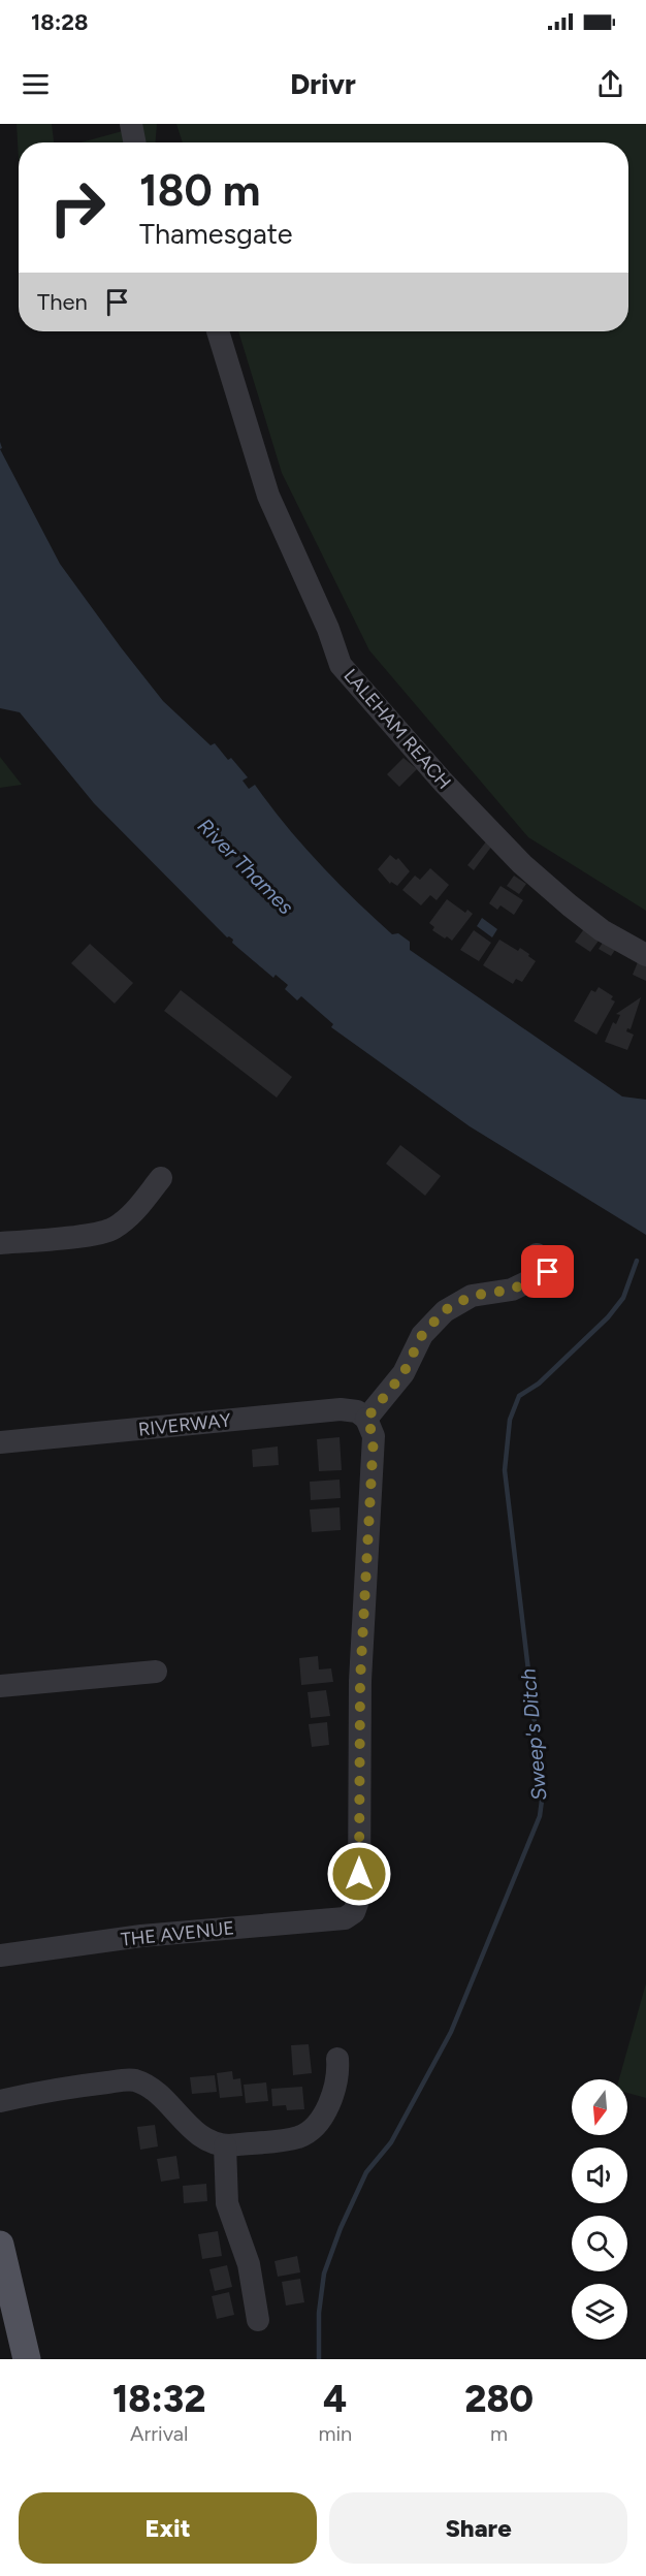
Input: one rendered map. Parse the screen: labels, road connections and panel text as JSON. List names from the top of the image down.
{
  "streets": {
    "street": ["LALEHAM REACH", "RIVERWAY", "THE AVENUE"]
  },
  "crossings": [
    ["RIVERWAY", "THE AVENUE"]
  ],
  "water": ["River Thames", "Sweep's Ditch"],
  "north": "bottom",
  "page": {
    "status": "18:28",
    "header": "Drivr",
    "turn": ["180 m", "Thamesgate"],
    "then": "Then",
    "eta": [
      "18:32",
      "Arrival",
      "4",
      "min",
      "280",
      "m"
    ],
    "buttons": ["Exit", "Share"]
  }
}
